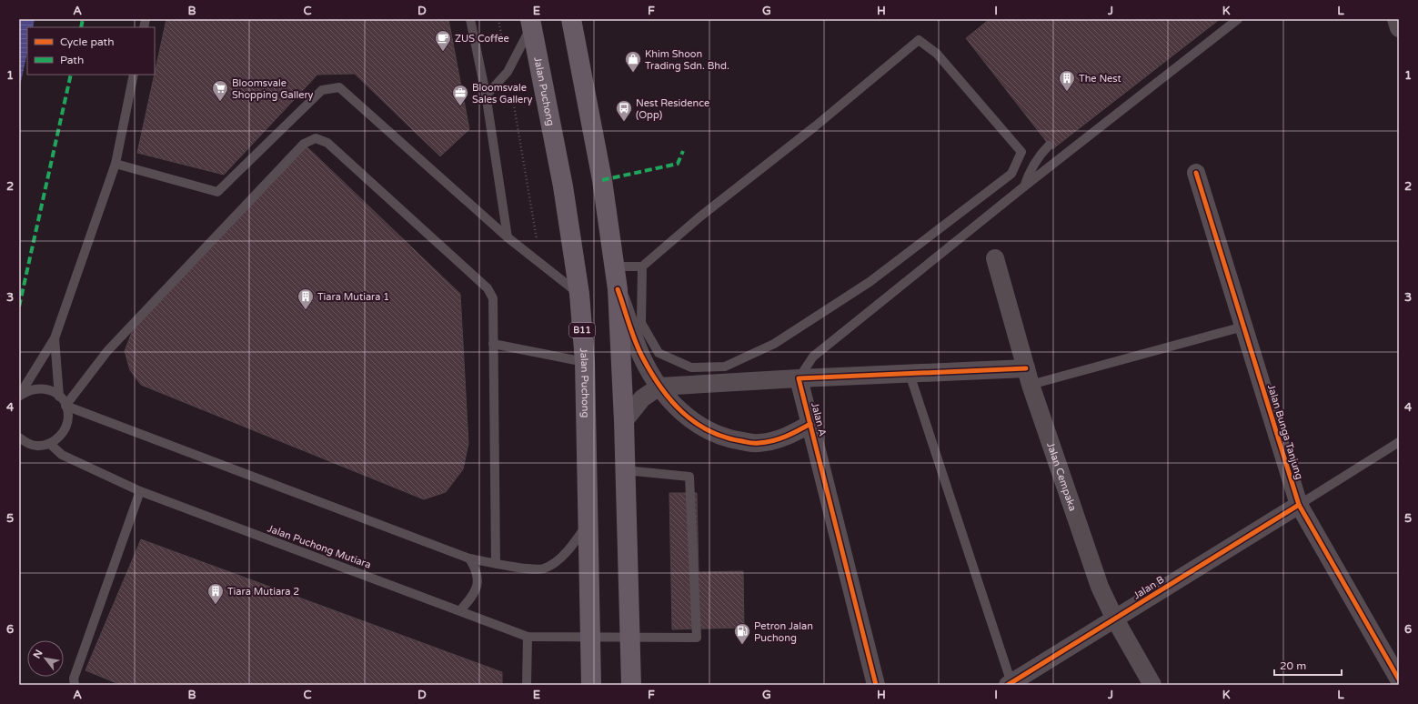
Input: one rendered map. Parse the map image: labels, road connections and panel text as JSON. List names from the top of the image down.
{
  "streets": {
    "main road": ["Jalan Puchong", "B11"],
    "street": [
      "Jalan A",
      "Jalan Bunga Tanjung",
      "Jalan Cempaka",
      "Jalan B"
    ],
    "lane": ["Jalan Puchong Mutiara"]
  },
  "crossings": [
    ["Jalan Puchong", "Jalan Puchong Mutiara"],
    ["Jalan Bunga Tanjung", "Jalan B"],
    ["Jalan Cempaka", "Jalan B"]
  ],
  "places": {
    "cafe": ["ZUS Coffee"],
    "shop": ["Khim Shoon Trading Sdn. Bhd."],
    "building": ["The Nest", "Tiara Mutiara 1", "Tiara Mutiara 2"],
    "supermarket": ["Bloomsvale Shopping Gallery"],
    "office": ["Bloomsvale Sales Gallery"],
    "bus stop": ["Nest Residence (Opp)"],
    "fuel station": ["Petron Jalan Puchong"]
  },
  "legend": ["Cycle path", "Path"],
  "scale_bar": "20 m",
  "north": "top left",
  "grid": {
    "columns": [
      "A",
      "B",
      "C",
      "D",
      "E",
      "F",
      "G",
      "H",
      "I",
      "J",
      "K",
      "L"
    ],
    "rows": [
      "1",
      "2",
      "3",
      "4",
      "5",
      "6"
    ]
  }
}
